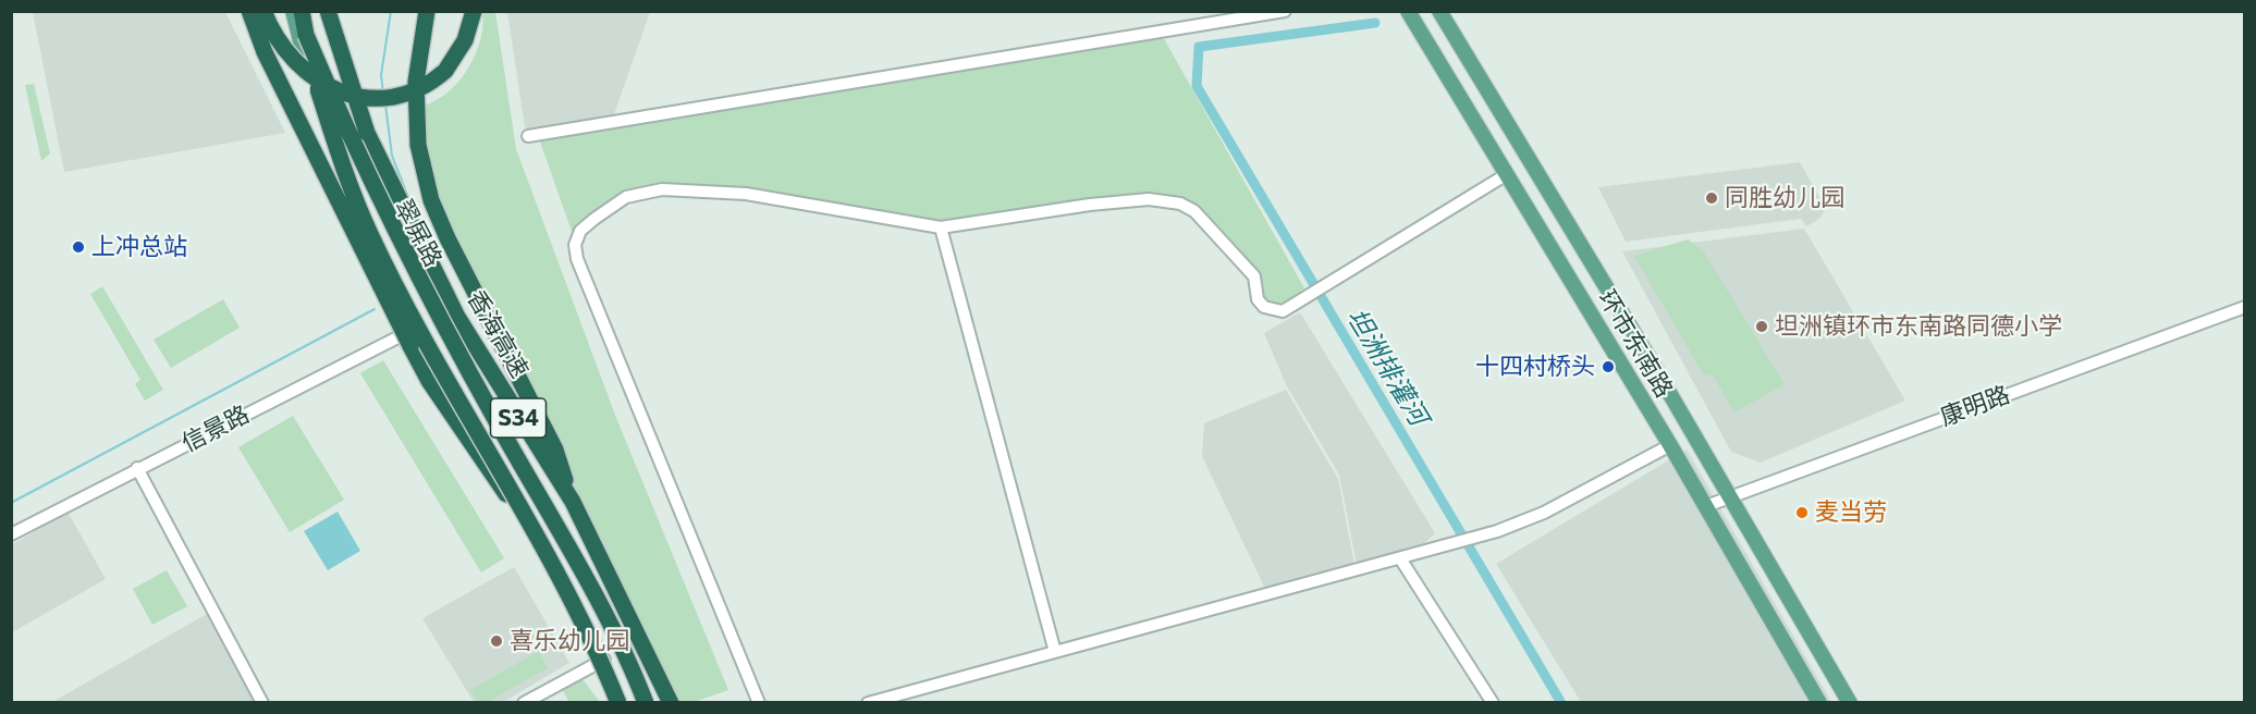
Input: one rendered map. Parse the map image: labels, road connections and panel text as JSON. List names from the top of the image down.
{
  "streets": {
    "highway": ["香海高速", "S34"],
    "main road": ["翠屏路", "环市东南路"],
    "street": ["康明路", "信景路"]
  },
  "crossings": [
    ["翠屏路", "香海高速"],
    ["翠屏路", "信景路"],
    ["环市东南路", "康明路"]
  ],
  "water": ["坦洲排灌河"],
  "places": [
    "同胜幼儿园",
    "上冲总站",
    "坦洲镇环市东南路同德小学",
    "十四村桥头",
    "麦当劳",
    "喜乐幼儿园"
  ]
}
